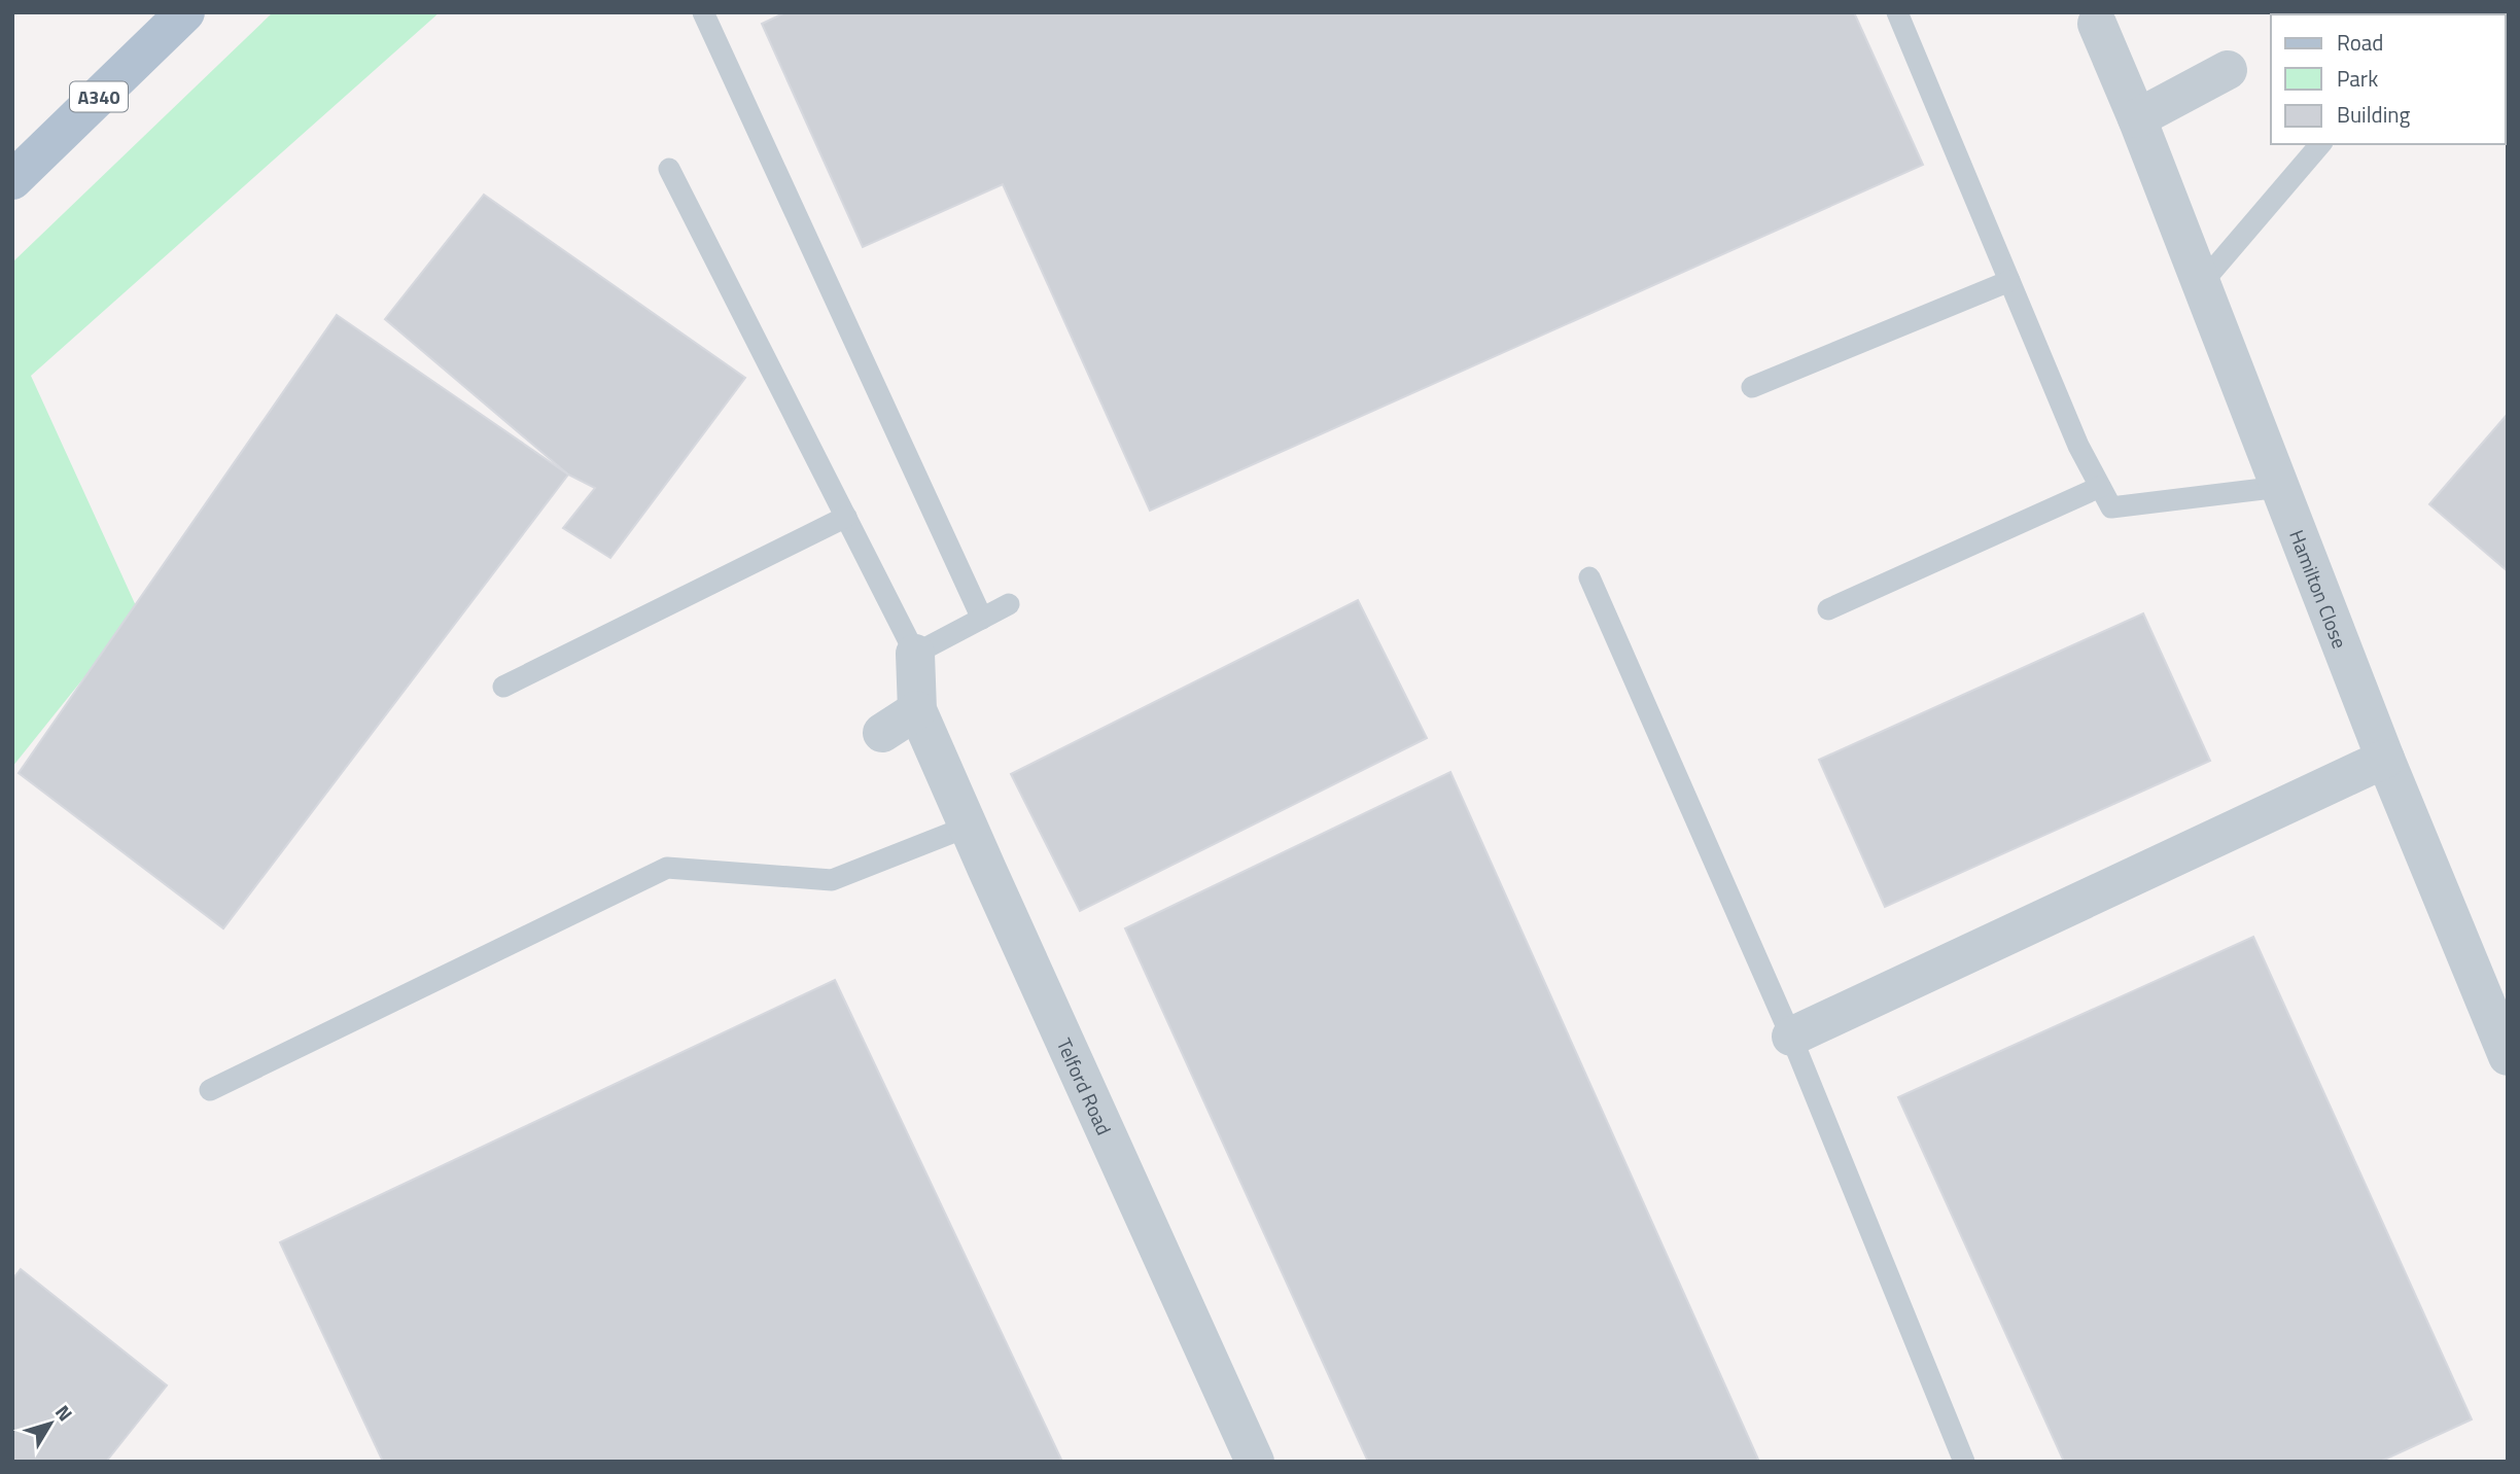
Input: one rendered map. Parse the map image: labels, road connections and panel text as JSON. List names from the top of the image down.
{
  "streets": {
    "main road": ["A340"],
    "street": ["Hamilton Close", "Telford Road"]
  },
  "legend": ["Road", "Park", "Building"],
  "north": "top right"
}
